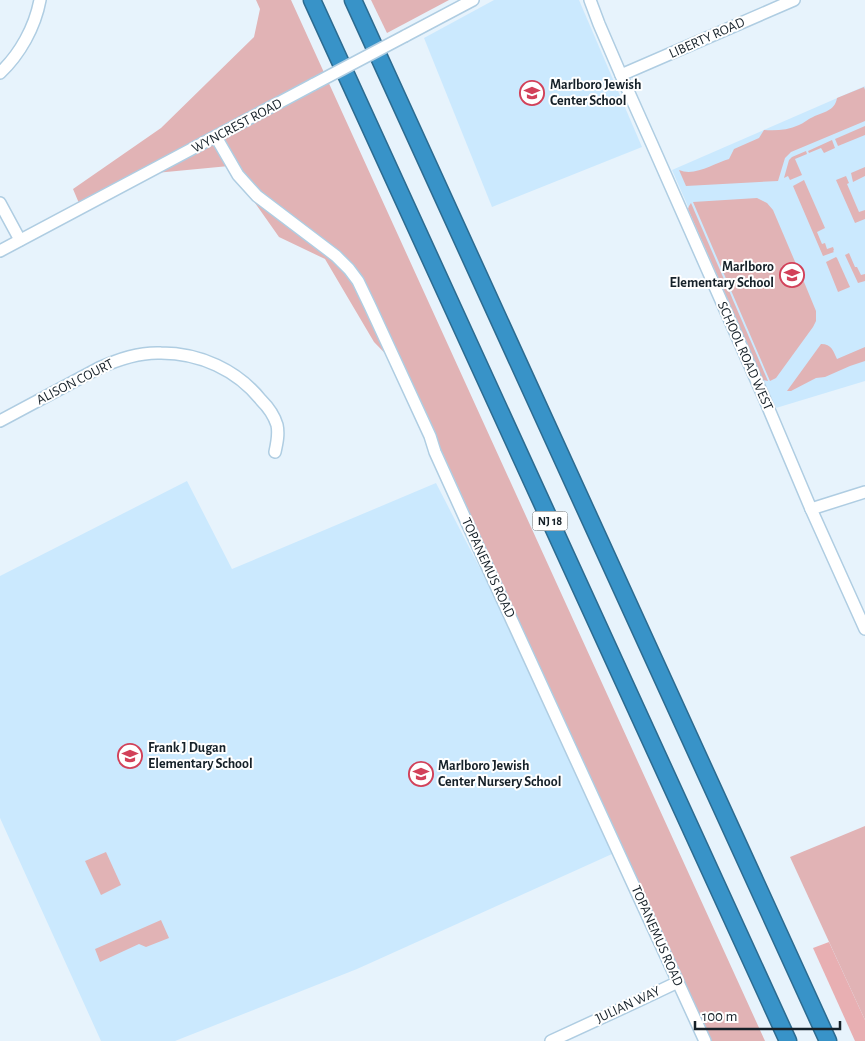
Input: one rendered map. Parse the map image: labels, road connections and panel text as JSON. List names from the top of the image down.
{
  "streets": {
    "highway": ["NJ 18"],
    "street": [
      "LIBERTY ROAD",
      "WYNCREST ROAD",
      "SCHOOL ROAD WEST",
      "ALISON COURT",
      "TOPANEMUS ROAD",
      "JULIAN WAY"
    ]
  },
  "crossings": [
    ["LIBERTY ROAD", "SCHOOL ROAD WEST"],
    ["WYNCREST ROAD", "TOPANEMUS ROAD"],
    ["TOPANEMUS ROAD", "JULIAN WAY"]
  ],
  "places": {
    "school or university": [
      "Marlboro Jewish Center School",
      "Marlboro Elementary School",
      "Frank J Dugan Elementary School",
      "Marlboro Jewish Center Nursery School"
    ]
  },
  "scale_bar": "100 m"
}
